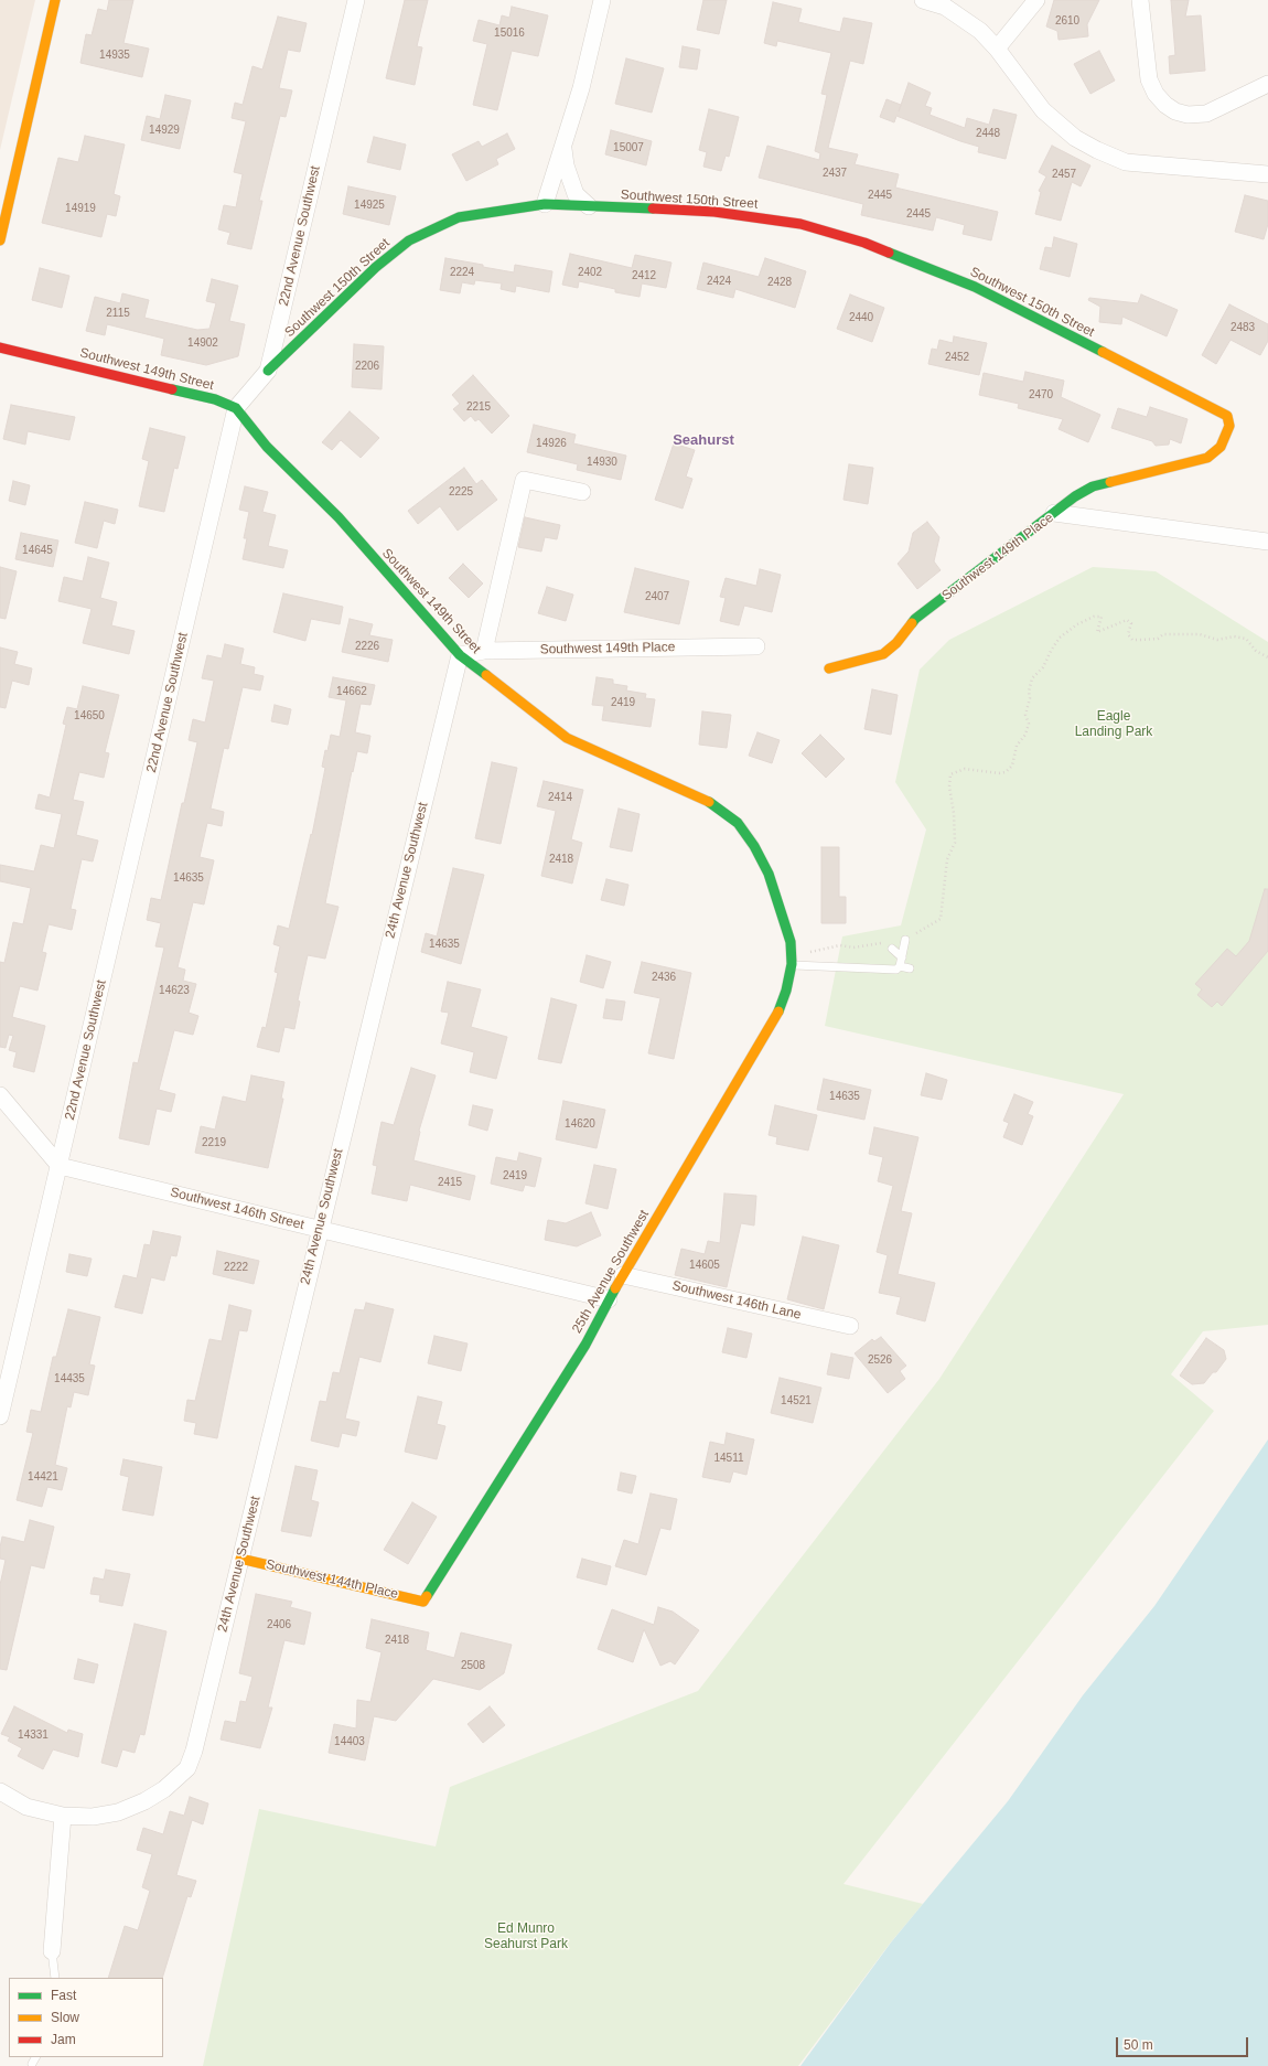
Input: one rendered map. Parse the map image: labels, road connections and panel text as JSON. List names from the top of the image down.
{
  "streets": {
    "street": [
      "Southwest 150th Street",
      "22nd Avenue Southwest",
      "Southwest 149th Street",
      "Southwest 149th Place",
      "24th Avenue Southwest",
      "Southwest 146th Street",
      "25th Avenue Southwest",
      "Southwest 146th Lane",
      "Southwest 144th Place"
    ]
  },
  "crossings": [
    ["Southwest 150th Street", "22nd Avenue Southwest"],
    ["Southwest 150th Street", "Southwest 149th Place"],
    ["22nd Avenue Southwest", "Southwest 149th Street"],
    ["22nd Avenue Southwest", "Southwest 146th Street"],
    ["Southwest 149th Street", "Southwest 149th Place"],
    ["Southwest 149th Street", "24th Avenue Southwest"],
    ["Southwest 149th Street", "25th Avenue Southwest"],
    ["Southwest 149th Place", "24th Avenue Southwest"],
    ["24th Avenue Southwest", "Southwest 146th Street"],
    ["24th Avenue Southwest", "Southwest 144th Place"],
    ["Southwest 146th Street", "25th Avenue Southwest"],
    ["25th Avenue Southwest", "Southwest 146th Lane"],
    ["25th Avenue Southwest", "Southwest 144th Place"]
  ],
  "districts": ["Seahurst"],
  "parks": ["Eagle Landing Park", "Ed Munro Seahurst Park"],
  "house_numbers": [
    "2610",
    "15016",
    "14935",
    "14929",
    "2448",
    "15007",
    "2437",
    "2457",
    "2445",
    "14925",
    "14919",
    "2445",
    "2224",
    "2402",
    "2412",
    "2424",
    "2428",
    "2115",
    "2440",
    "2483",
    "14902",
    "2452",
    "2206",
    "2470",
    "2215",
    "14926",
    "14930",
    "2225",
    "14645",
    "2407",
    "2226",
    "14662",
    "2419",
    "14650",
    "2414",
    "2418",
    "14635",
    "14635",
    "2436",
    "14623",
    "14635",
    "14620",
    "2219",
    "2419",
    "2415",
    "14605",
    "2222",
    "2526",
    "14435",
    "14521",
    "14511",
    "14421",
    "2406",
    "2418",
    "2508",
    "14331",
    "14403"
  ],
  "legend": ["Fast", "Slow", "Jam"],
  "scale_bar": "50 m"
}
